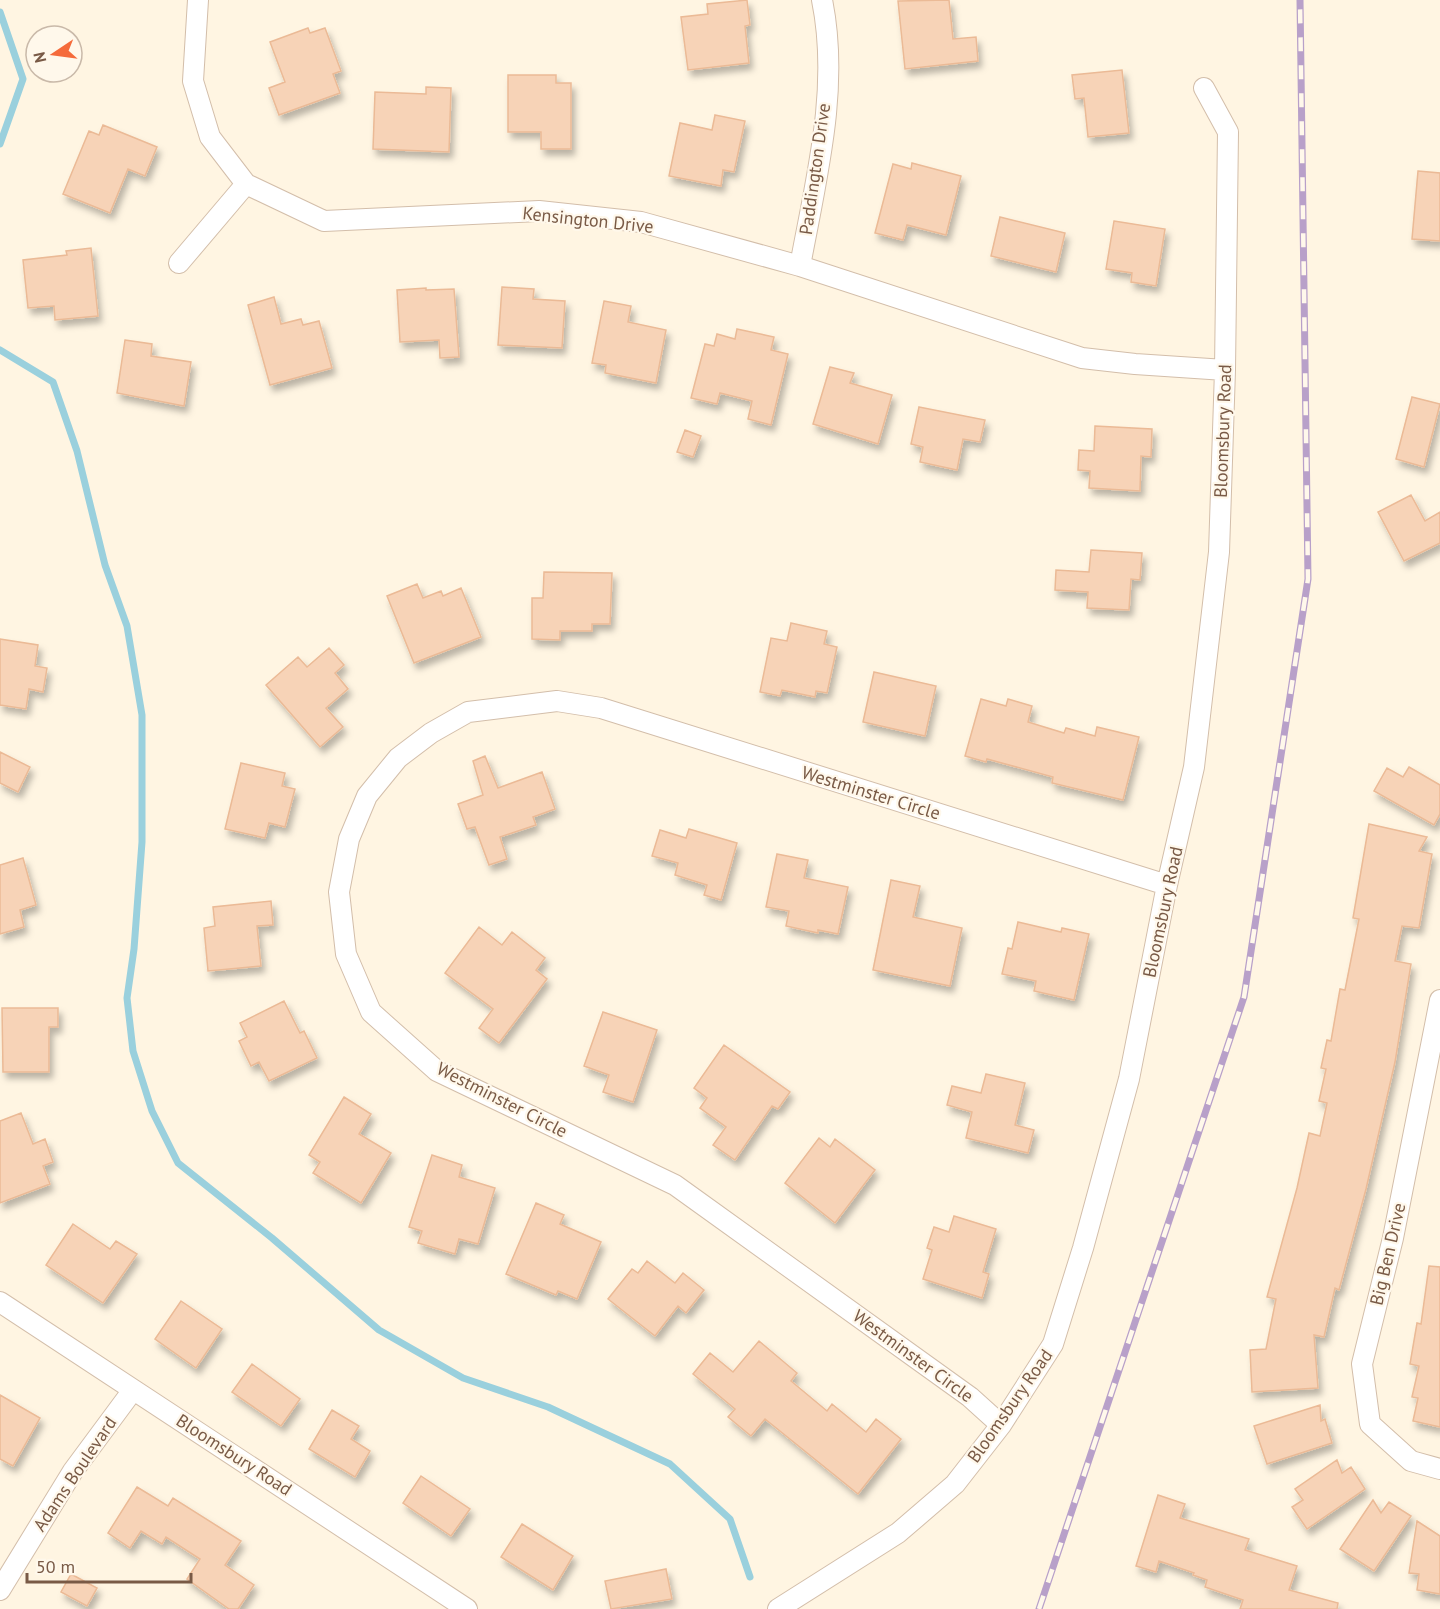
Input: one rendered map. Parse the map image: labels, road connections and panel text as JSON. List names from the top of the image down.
{
  "streets": {
    "street": [
      "Paddington Drive",
      "Kensington Drive",
      "Bloomsbury Road",
      "Westminster Circle",
      "Big Ben Drive",
      "Adams Boulevard"
    ]
  },
  "crossings": [
    ["Paddington Drive", "Kensington Drive"],
    ["Kensington Drive", "Bloomsbury Road"],
    ["Bloomsbury Road", "Westminster Circle"],
    ["Bloomsbury Road", "Adams Boulevard"]
  ],
  "scale_bar": "50 m",
  "north": "left"
}
